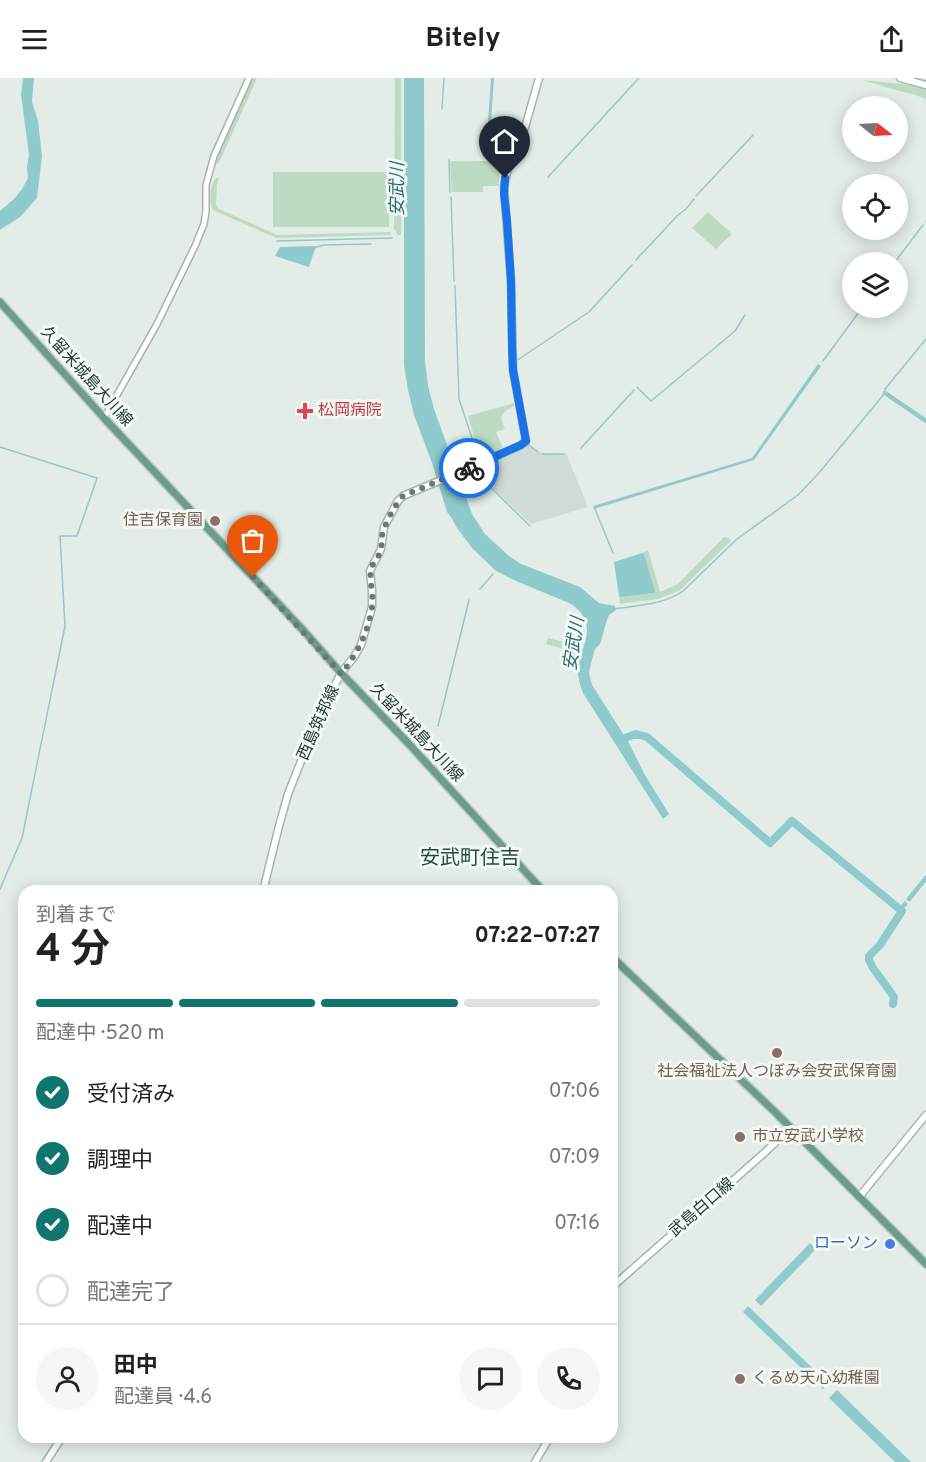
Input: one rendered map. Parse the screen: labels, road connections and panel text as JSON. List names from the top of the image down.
{
  "streets": {
    "main road": ["久留米城島大川線", "西島筑邦線", "武島白口線"]
  },
  "crossings": [
    ["久留米城島大川線", "西島筑邦線"]
  ],
  "districts": ["安武町住吉"],
  "water": ["安武川"],
  "places": {
    "health": ["松岡病院"],
    "other": [
      "住吉保育園",
      "社会福祉法人つぼみ会安武保育園",
      "市立安武小学校",
      "ローソン",
      "くるめ天心幼稚園"
    ]
  },
  "north": "right",
  "page": {
    "header": "Bitely",
    "heading": ["4 分", "到着まで", "07:22–07:27"],
    "panel": ["田中", "配達員 · 4.6"],
    "bar": "配達中 · 520 m",
    "list": [
      ["受付済み", "07:06"],
      ["調理中", "07:09"],
      ["配達中", "07:16"],
      "配達完了"
    ]
  }
}
